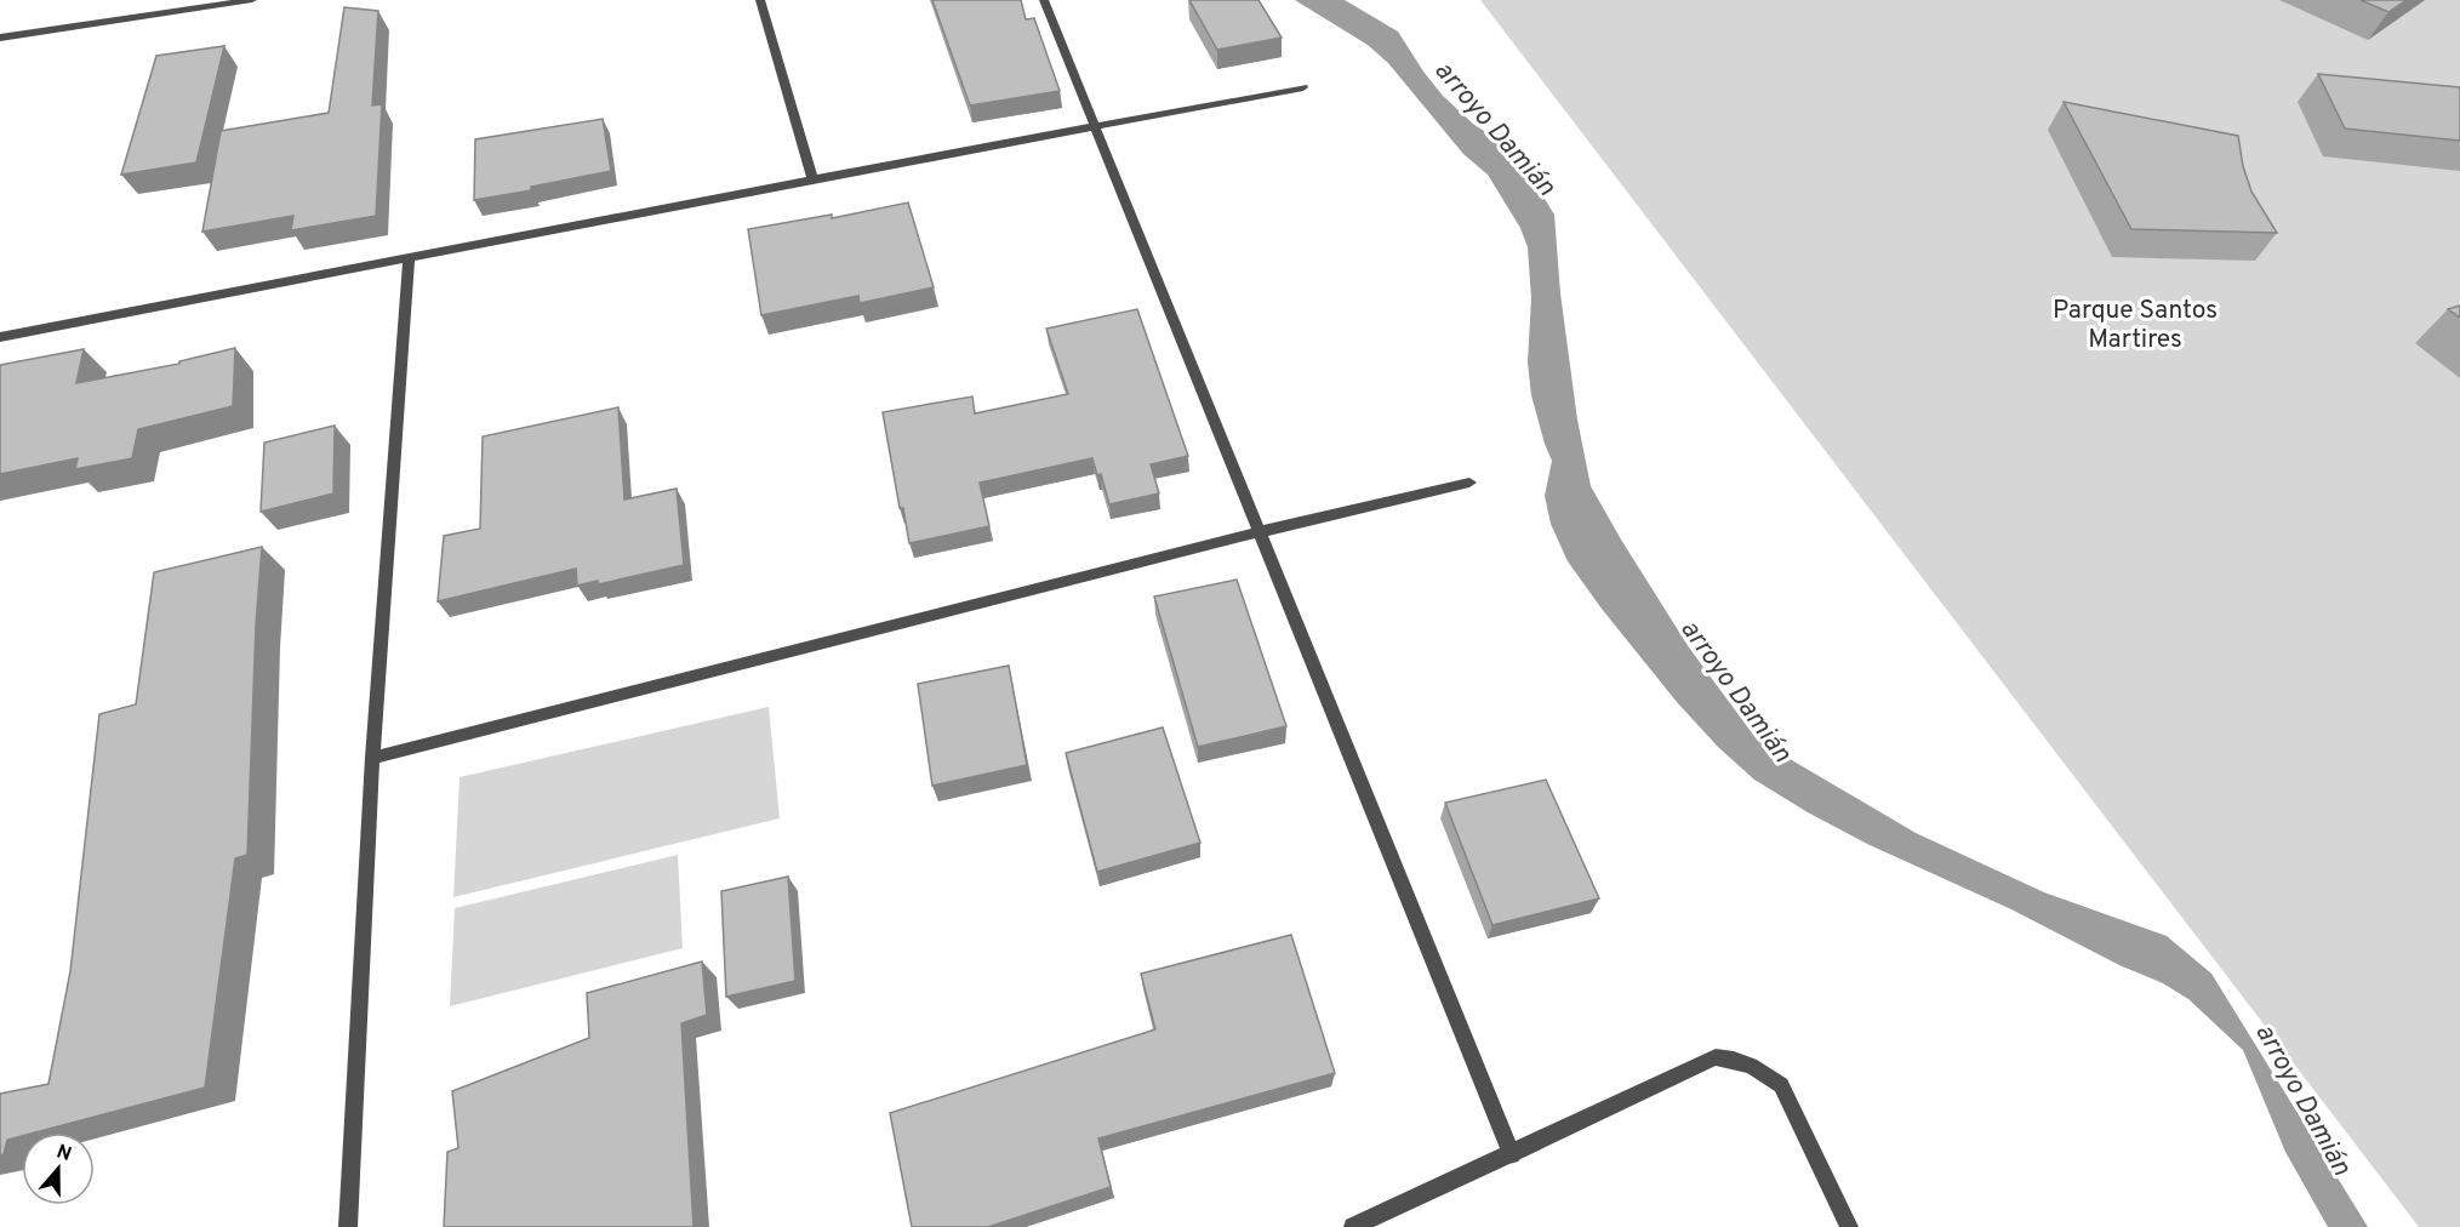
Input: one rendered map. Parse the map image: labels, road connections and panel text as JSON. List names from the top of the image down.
{
  "water": ["arroyo Damián"],
  "parks": ["Parque Santos Martires"],
  "north": "top"
}
